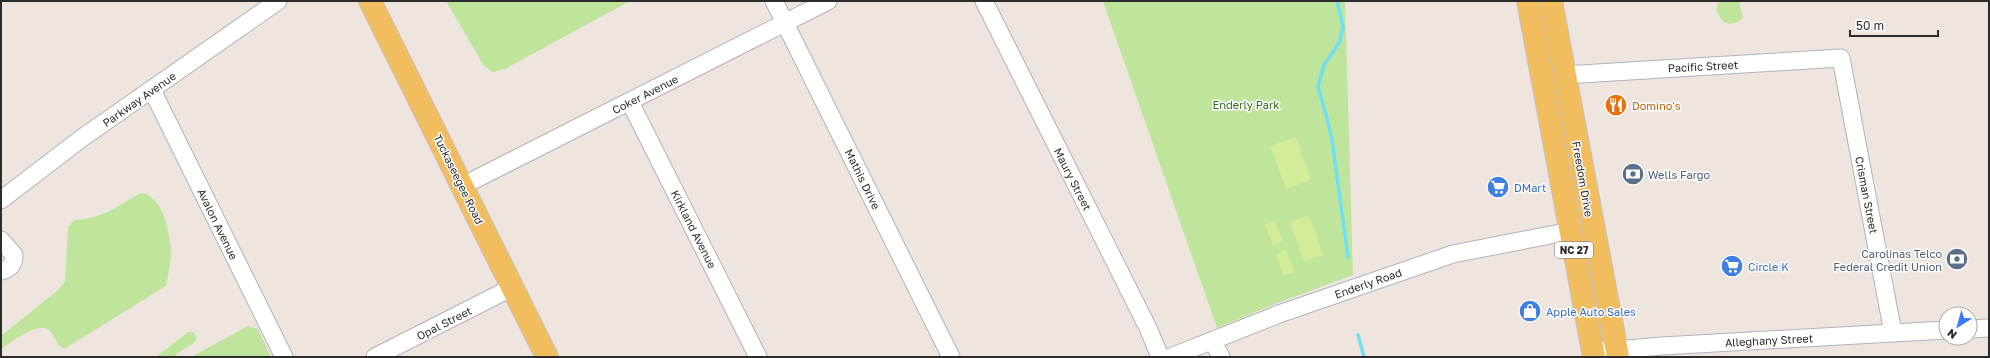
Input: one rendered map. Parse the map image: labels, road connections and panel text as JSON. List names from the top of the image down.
{
  "streets": {
    "main road": ["Tuckaseegee Road", "Freedom Drive", "NC 27"],
    "street": [
      "Pacific Street",
      "Coker Avenue",
      "Parkway Avenue",
      "Mathis Drive",
      "Maury Street",
      "Crisman Street",
      "Avalon Avenue",
      "Kirkland Avenue",
      "Enderly Road",
      "Opal Street",
      "Alleghany Street"
    ]
  },
  "crossings": [
    ["Pacific Street", "Freedom Drive"],
    ["Pacific Street", "Crisman Street"],
    ["Coker Avenue", "Tuckaseegee Road"],
    ["Coker Avenue", "Mathis Drive"],
    ["Coker Avenue", "Kirkland Avenue"],
    ["Parkway Avenue", "Avalon Avenue"],
    ["Tuckaseegee Road", "Opal Street"],
    ["Freedom Drive", "Enderly Road"],
    ["Freedom Drive", "Alleghany Street"],
    ["Crisman Street", "Alleghany Street"]
  ],
  "parks": ["Enderly Park"],
  "places": {
    "restaurant": ["Domino's"],
    "bank": ["Wells Fargo", "Carolinas Telco Federal Credit Union"],
    "supermarket": ["DMart", "Circle K"],
    "shop": ["Apple Auto Sales"]
  },
  "scale_bar": "50 m",
  "north": "bottom left"
}
